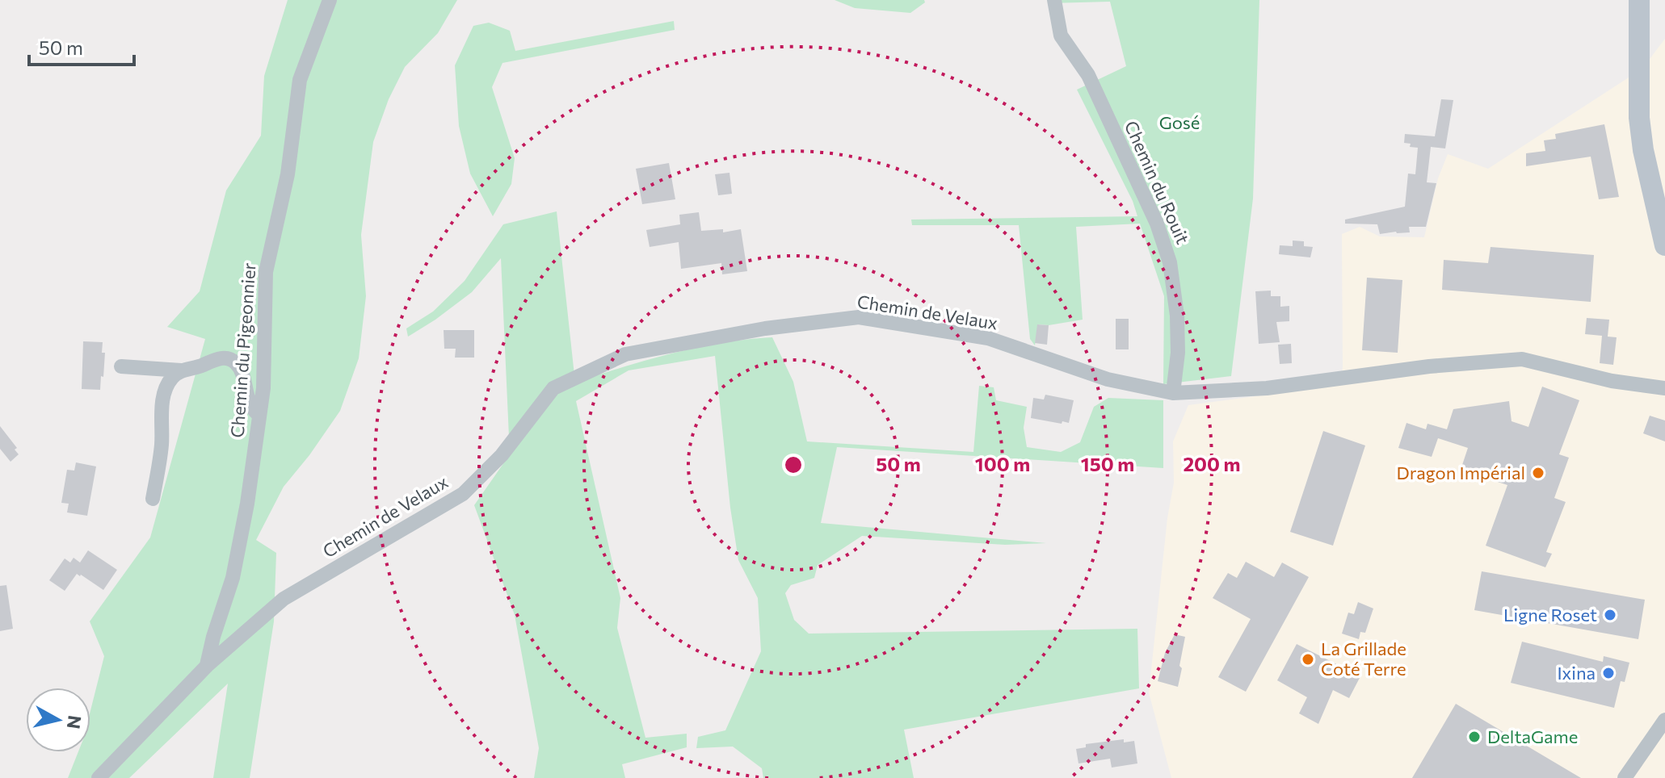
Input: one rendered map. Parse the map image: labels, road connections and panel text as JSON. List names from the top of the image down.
{
  "streets": {
    "street": ["Chemin du Rouit", "Chemin de Velaux", "Chemin du Pigeonnier"]
  },
  "crossings": [
    ["Chemin du Rouit", "Chemin de Velaux"],
    ["Chemin de Velaux", "Chemin du Pigeonnier"]
  ],
  "parks": ["Gosé"],
  "places": [
    "Dragon Impérial",
    "Ligne Roset",
    "La Grillade Coté Terre",
    "Ixina",
    "DeltaGame"
  ],
  "scale_bar": "50 m",
  "north": "right",
  "rings": [
    "50 m",
    "100 m",
    "150 m",
    "200 m"
  ]
}
